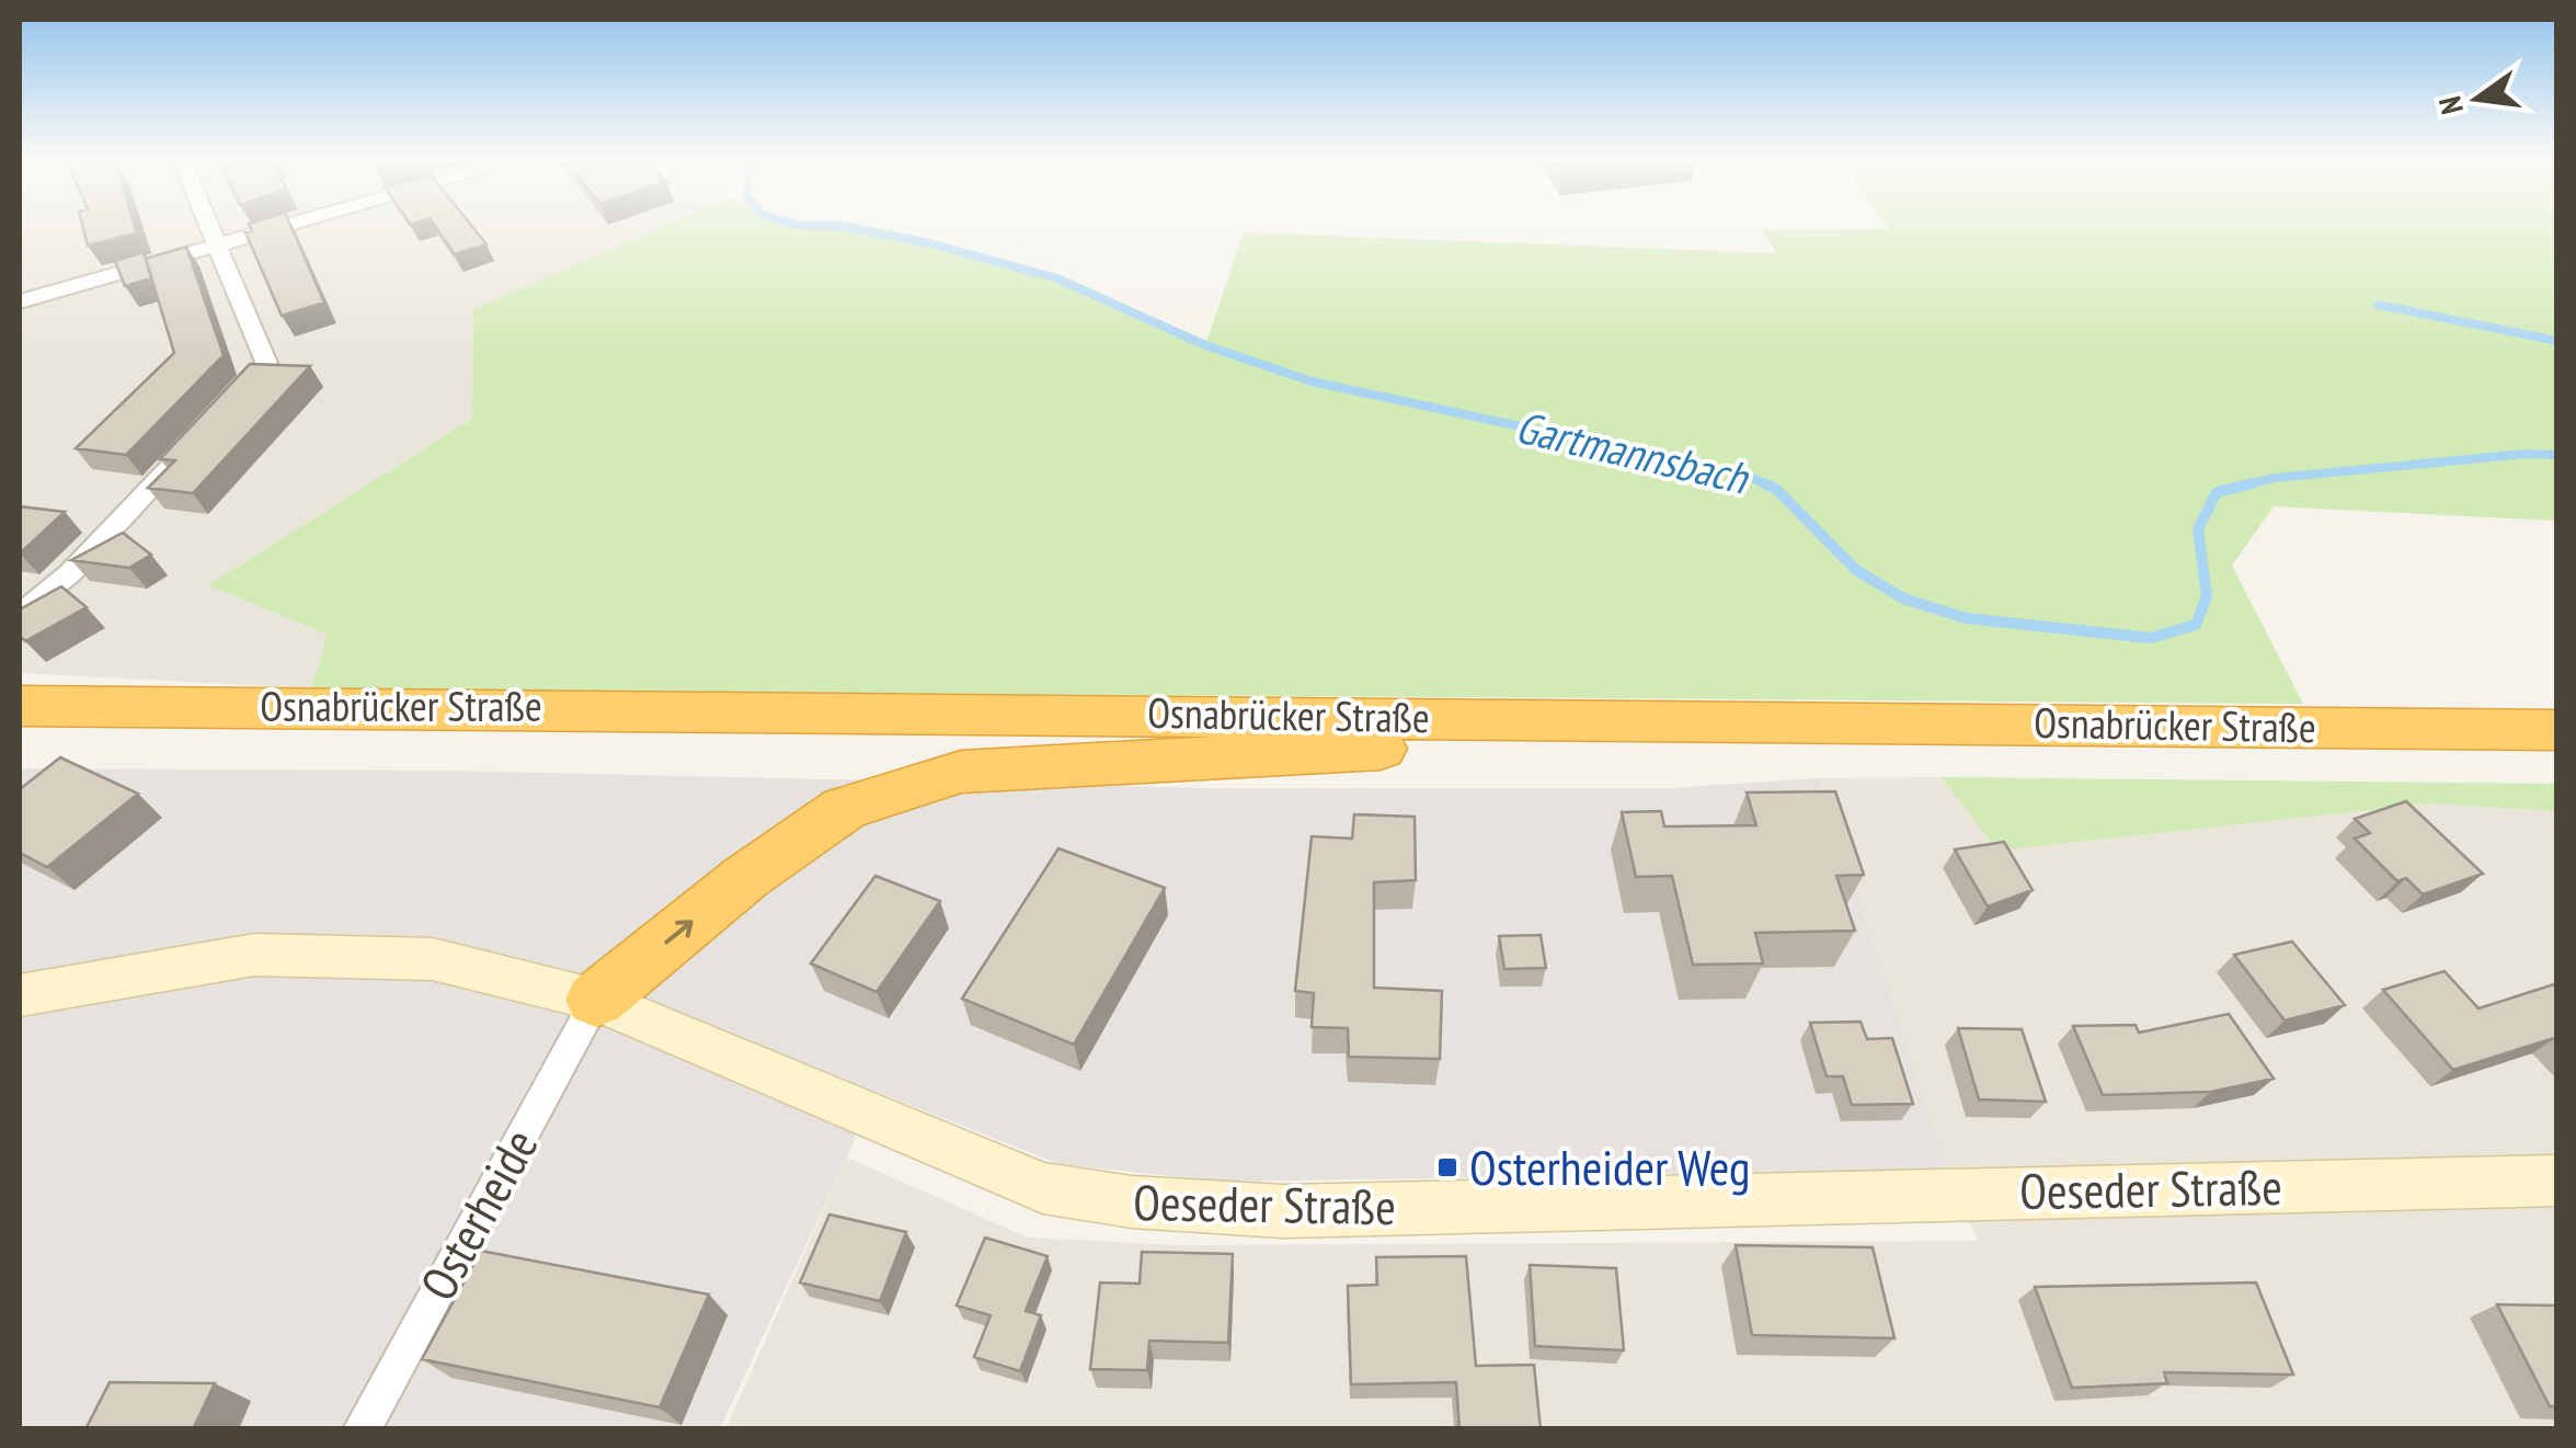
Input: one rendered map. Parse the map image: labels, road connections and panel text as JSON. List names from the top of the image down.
{
  "streets": {
    "highway": ["Osnabrücker Straße"],
    "street": ["Oeseder Straße", "Osterheide"]
  },
  "crossings": [
    ["Oeseder Straße", "Osterheide"]
  ],
  "water": ["Gartmannsbach"],
  "places": {
    "transit": ["Osterheider Weg"]
  },
  "north": "left"
}
